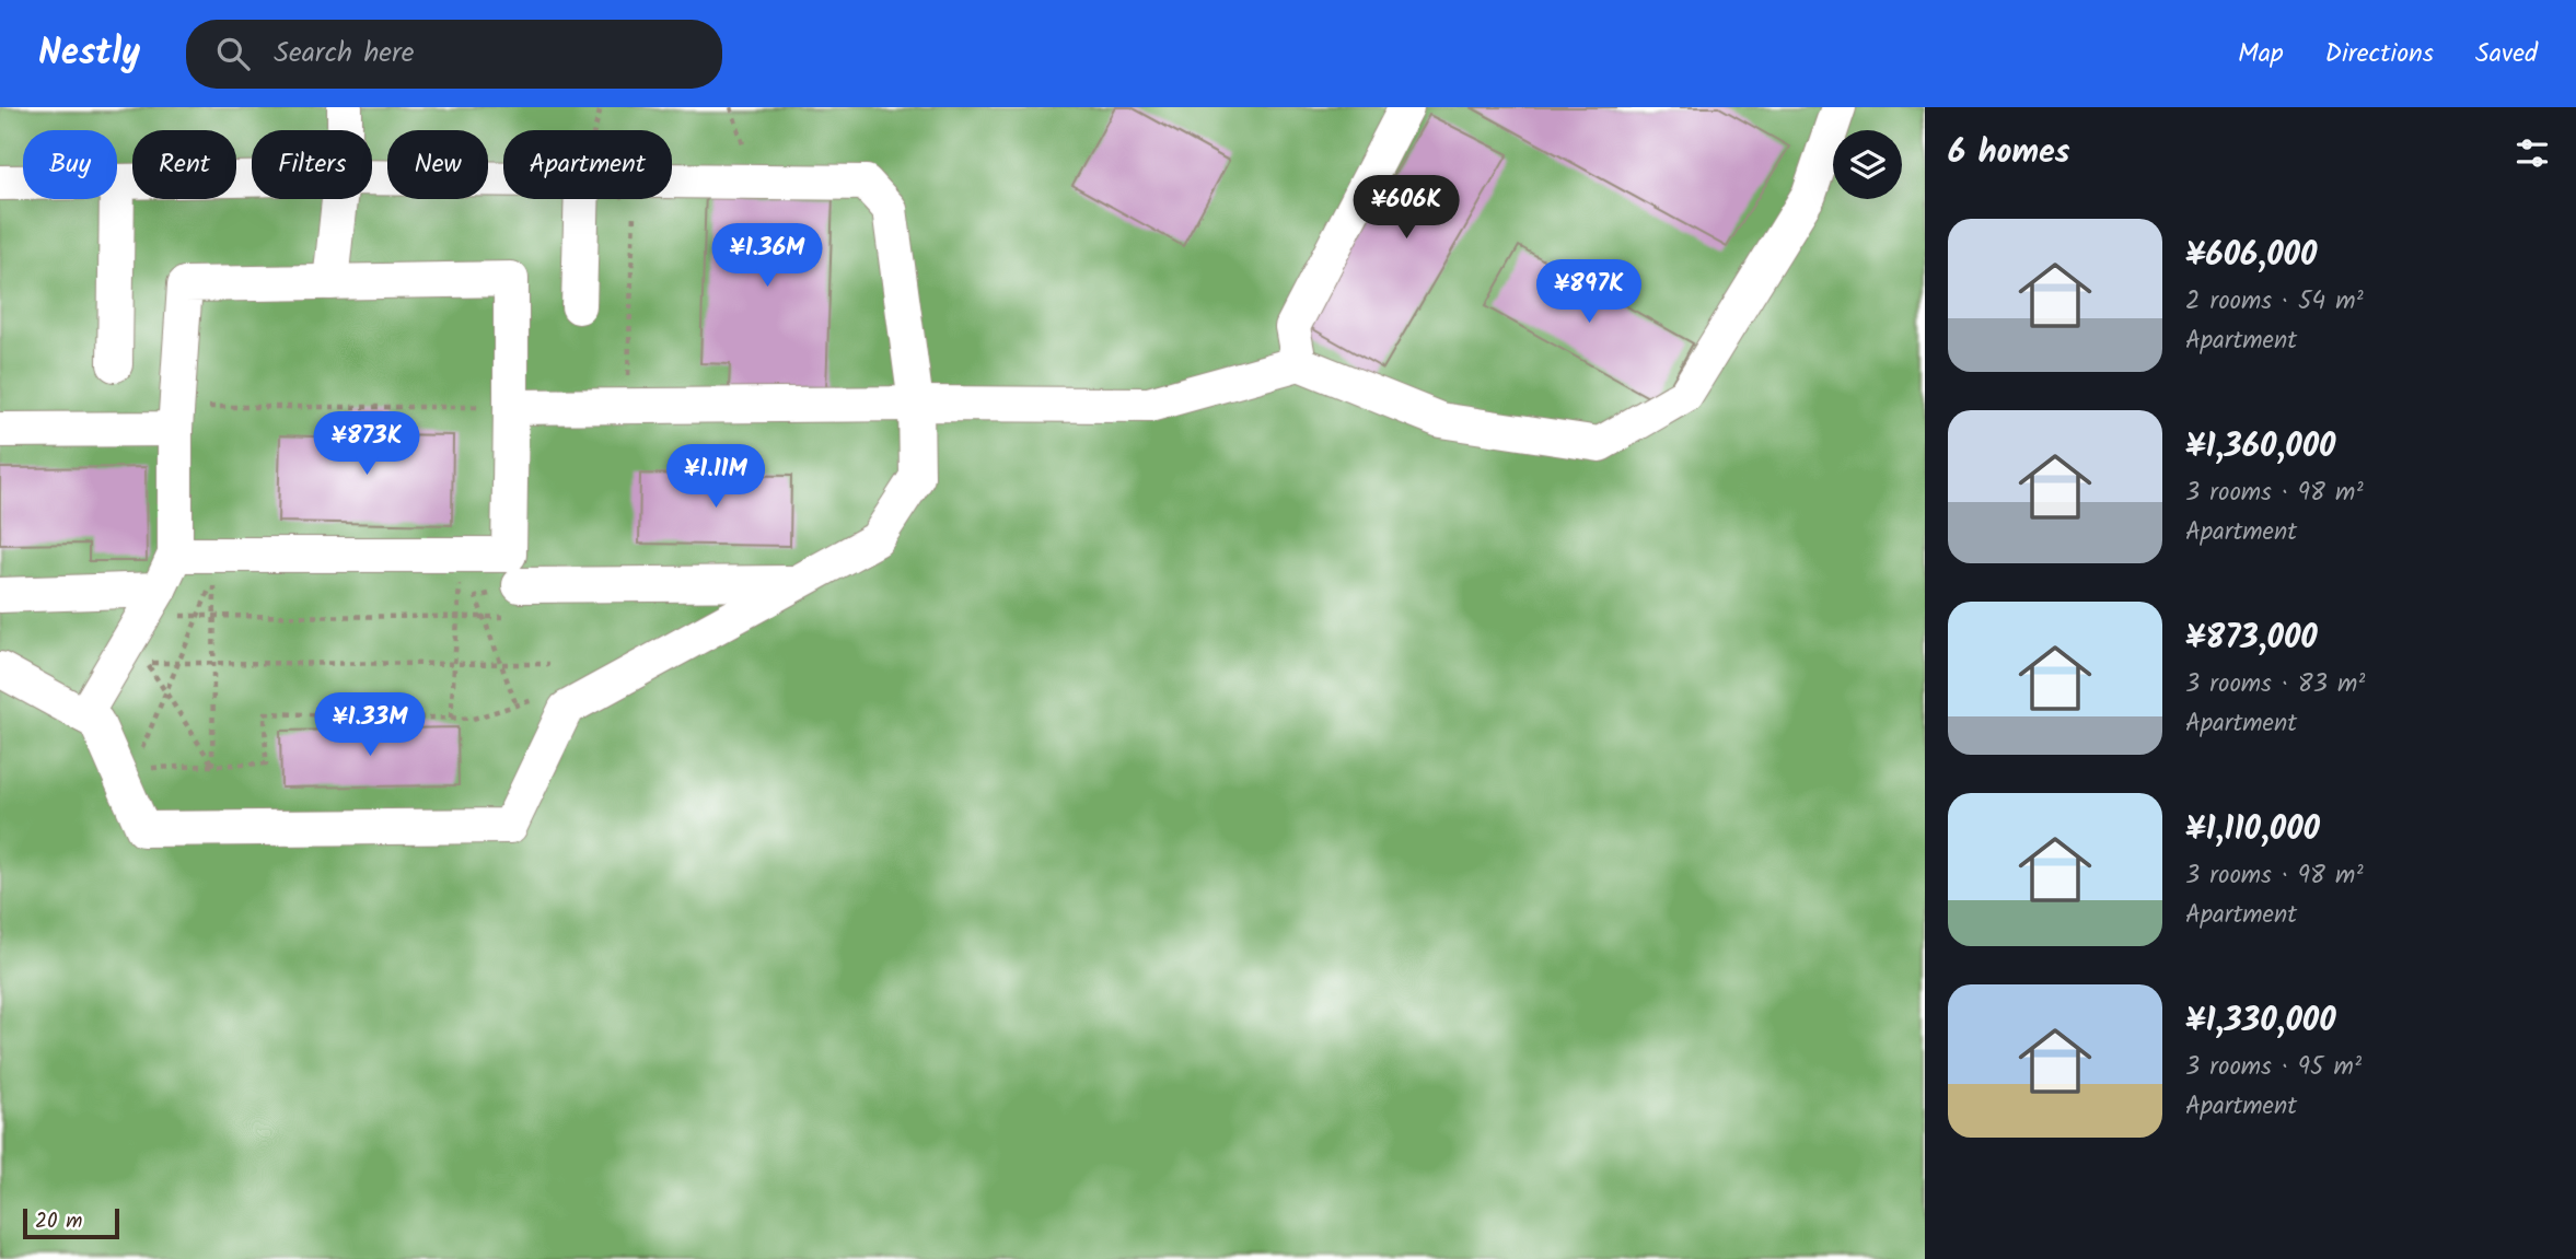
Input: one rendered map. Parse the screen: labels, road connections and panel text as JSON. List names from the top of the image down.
{
  "scale_bar": "20 m",
  "page": {
    "header": "Nestly",
    "search": "Search here",
    "nav": ["Map", "Directions", "Saved"],
    "heading": "6 homes",
    "chip": [
      "Buy",
      "Rent",
      "Filters",
      "New",
      "Apartment"
    ],
    "price": [
      "¥606K",
      "¥1.36M",
      "¥897K",
      "¥873K",
      "¥1.11M",
      "¥1.33M"
    ],
    "list": [
      {
        "name": "¥606,000",
        "note": "2 rooms · 54 m² · Apartment"
      },
      {
        "name": "¥1,360,000",
        "note": "3 rooms · 98 m² · Apartment"
      },
      {
        "name": "¥873,000",
        "note": "3 rooms · 83 m² · Apartment"
      },
      {
        "name": "¥1,110,000",
        "note": "3 rooms · 98 m² · Apartment"
      },
      {
        "name": "¥1,330,000",
        "note": "3 rooms · 95 m² · Apartment"
      }
    ],
    "scale": "20 m"
  }
}
